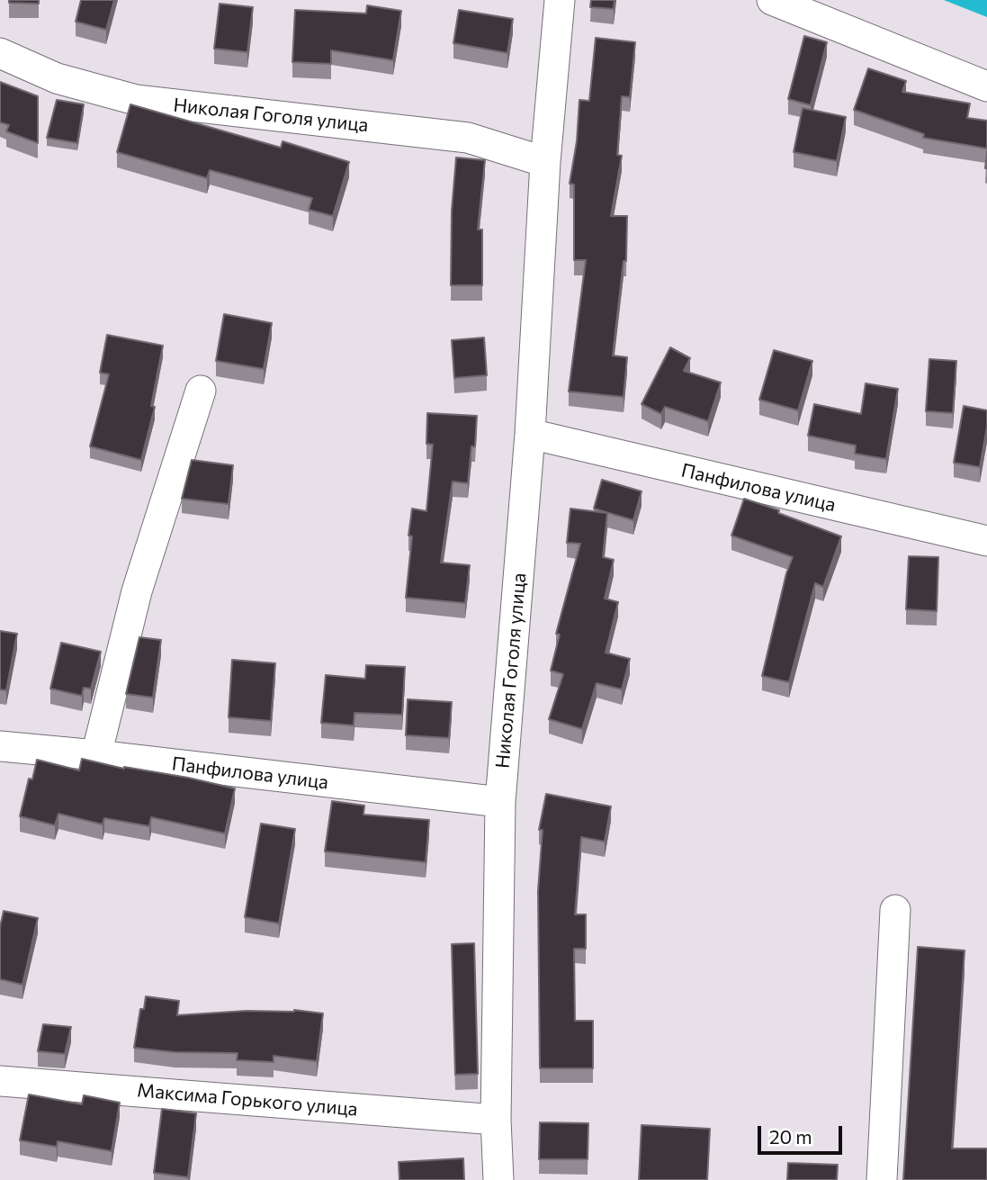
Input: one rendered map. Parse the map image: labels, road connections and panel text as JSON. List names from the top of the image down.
{
  "streets": {
    "street": ["Николая Гоголя улица", "Панфилова улица", "Максима Горького улица"]
  },
  "crossings": [
    ["Николая Гоголя улица", "Панфилова улица"],
    ["Николая Гоголя улица", "Максима Горького улица"]
  ],
  "scale_bar": "20 m"
}
